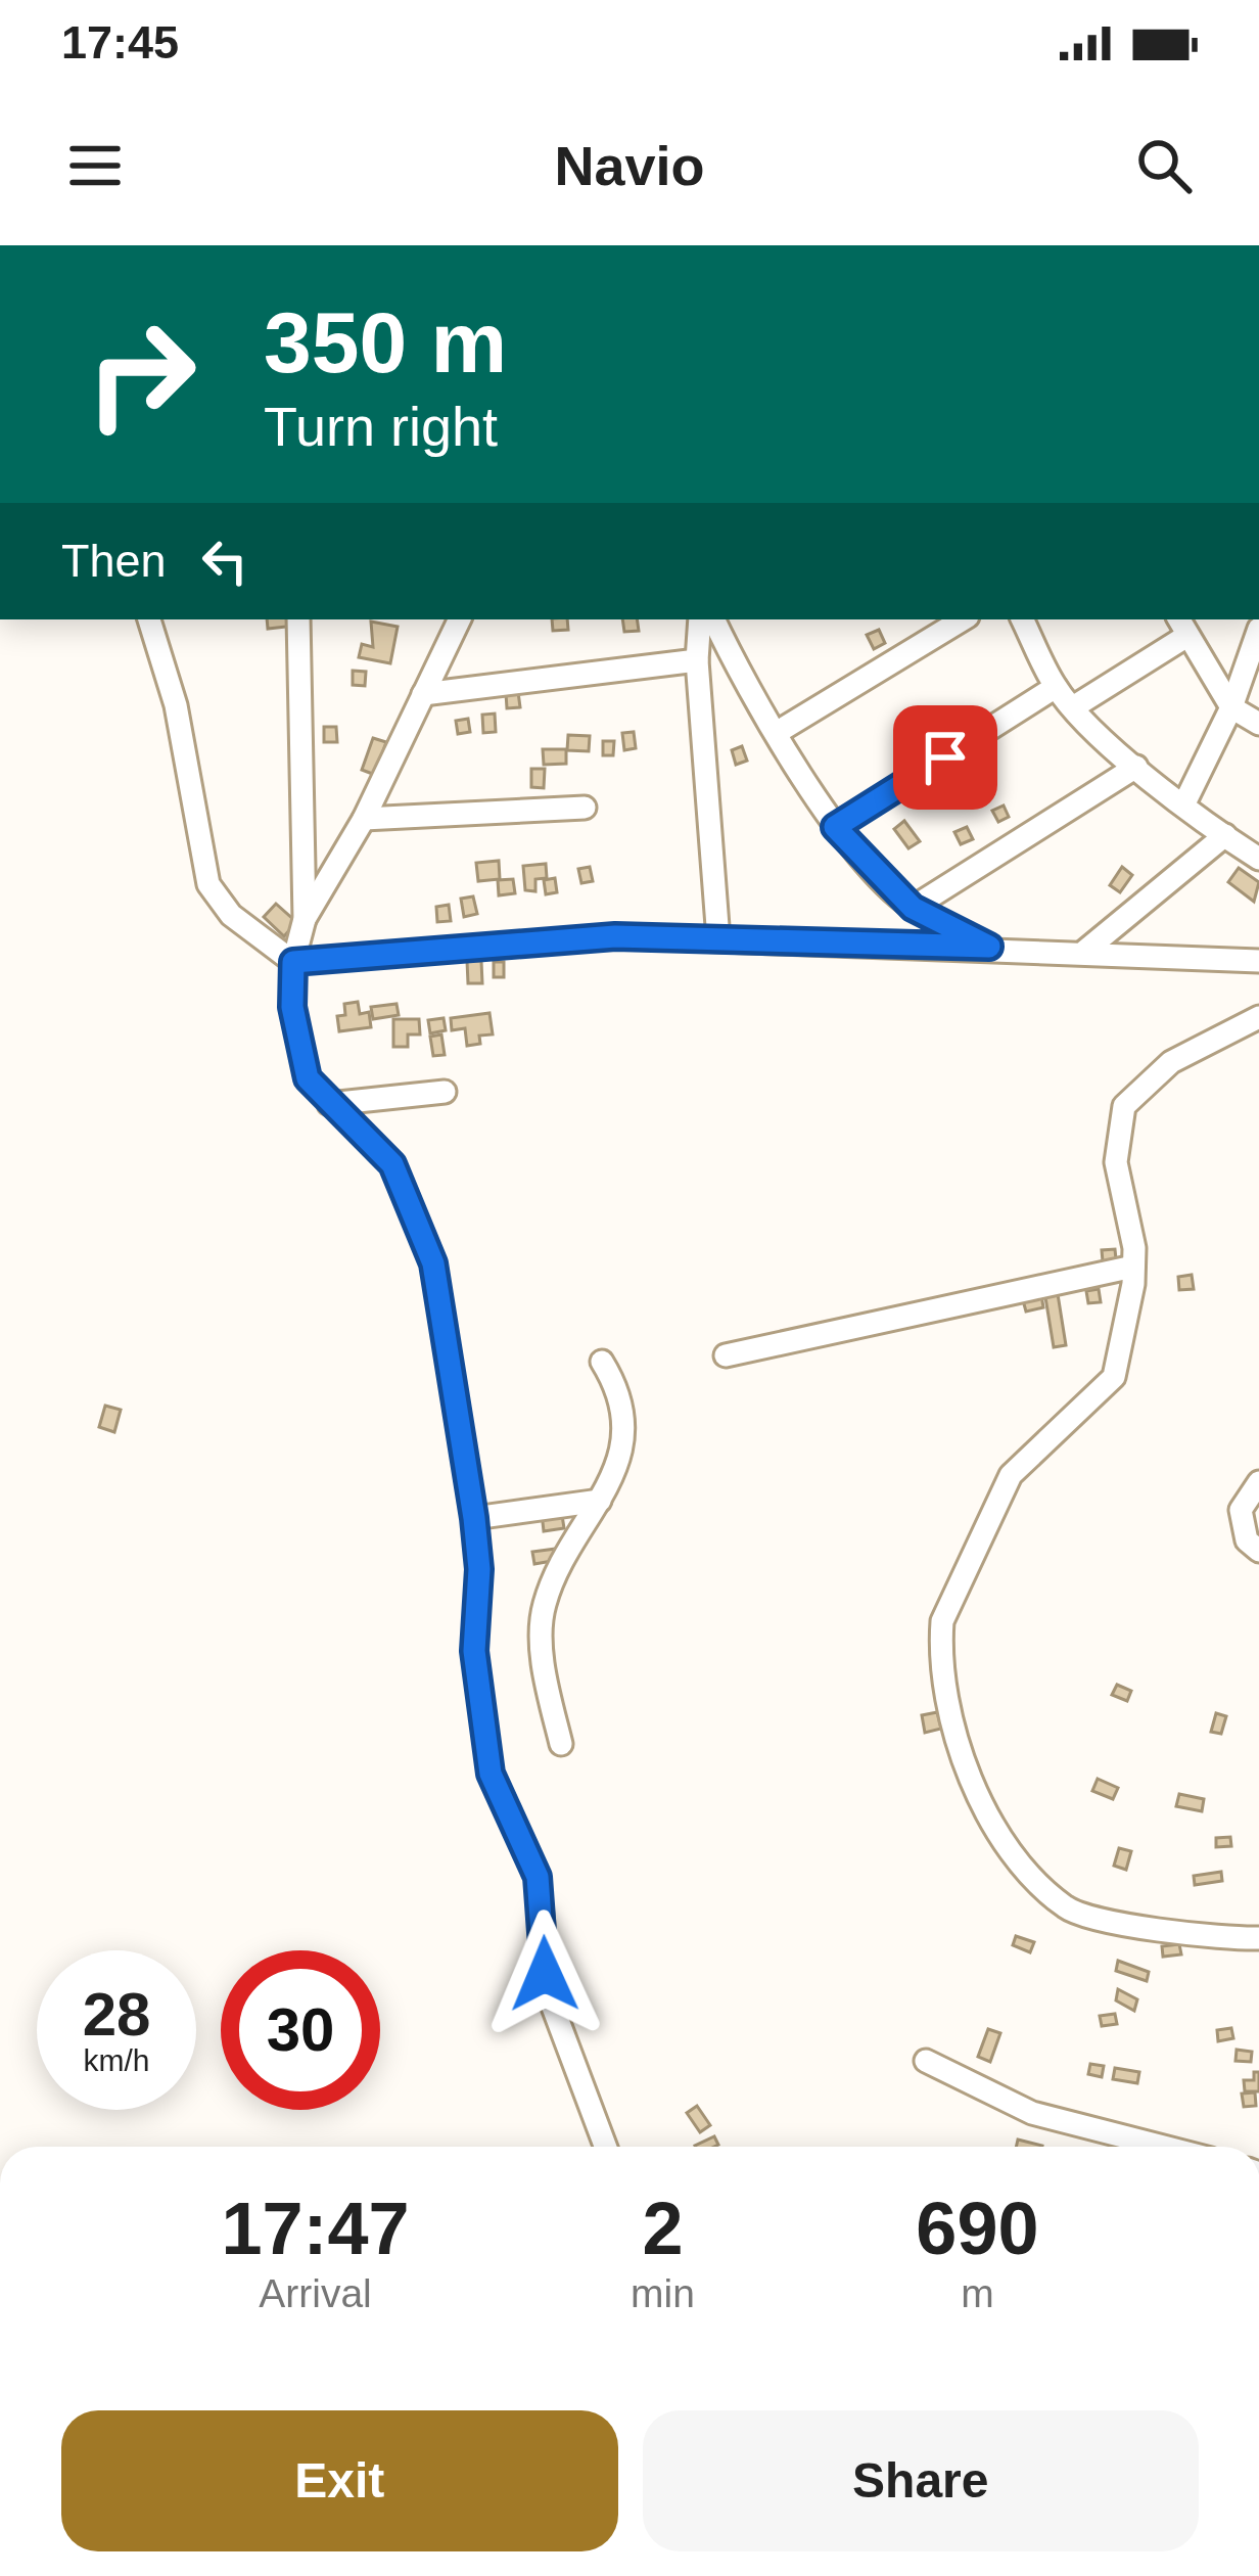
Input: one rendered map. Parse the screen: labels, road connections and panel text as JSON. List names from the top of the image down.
{
  "page": {
    "status": "17:45",
    "header": "Navio",
    "turn": ["350 m", "Turn right"],
    "then": "Then",
    "speed": "28 km/h",
    "limit": "30",
    "eta": [
      "17:47",
      "Arrival",
      "2",
      "min",
      "690",
      "m"
    ],
    "buttons": ["Exit", "Share"]
  }
}
